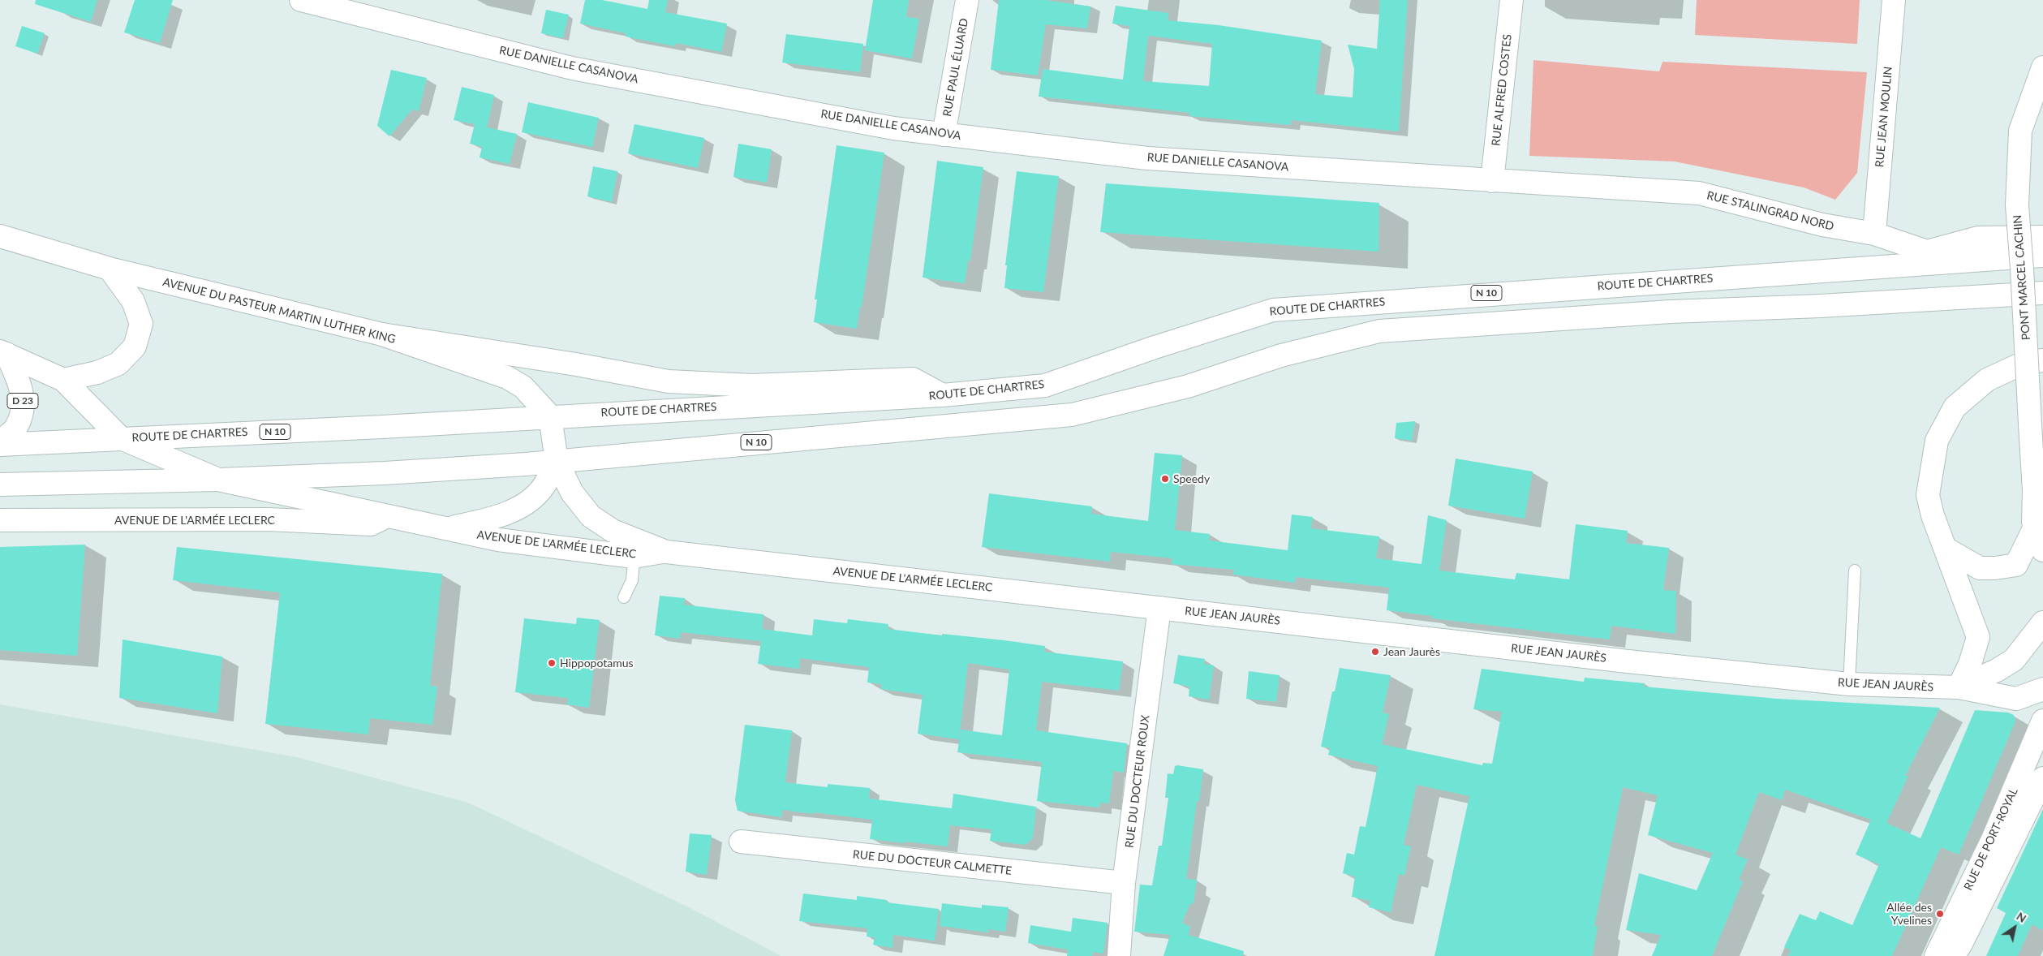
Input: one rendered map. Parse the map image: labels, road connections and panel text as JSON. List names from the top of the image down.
{
  "streets": {
    "street": [
      "RUE DANIELLE CASANOVA",
      "RUE PAUL ÉLUARD",
      "RUE ALFRED COSTES",
      "RUE JEAN MOULIN",
      "RUE STALINGRAD NORD",
      "PONT MARCEL CACHIN",
      "ROUTE DE CHARTRES",
      "N 10",
      "AVENUE DU PASTEUR MARTIN LUTHER KING",
      "D 23",
      "AVENUE DE L'ARMÉE LECLERC",
      "RUE JEAN JAURÈS",
      "RUE DU DOCTEUR ROUX",
      "RUE DE PORT-ROYAL",
      "RUE DU DOCTEUR CALMETTE"
    ]
  },
  "crossings": [
    ["RUE DANIELLE CASANOVA", "RUE PAUL ÉLUARD"],
    ["RUE DANIELLE CASANOVA", "RUE ALFRED COSTES"],
    ["RUE DANIELLE CASANOVA", "RUE STALINGRAD NORD"],
    ["RUE ALFRED COSTES", "RUE STALINGRAD NORD"],
    ["RUE JEAN MOULIN", "RUE STALINGRAD NORD"],
    ["ROUTE DE CHARTRES", "AVENUE DU PASTEUR MARTIN LUTHER KING"],
    ["ROUTE DE CHARTRES", "D 23"],
    ["ROUTE DE CHARTRES", "AVENUE DE L'ARMÉE LECLERC"],
    ["AVENUE DU PASTEUR MARTIN LUTHER KING", "D 23"],
    ["D 23", "AVENUE DE L'ARMÉE LECLERC"],
    ["AVENUE DE L'ARMÉE LECLERC", "RUE JEAN JAURÈS"],
    ["AVENUE DE L'ARMÉE LECLERC", "RUE DU DOCTEUR ROUX"],
    ["RUE JEAN JAURÈS", "RUE DU DOCTEUR ROUX"],
    ["RUE DU DOCTEUR ROUX", "RUE DU DOCTEUR CALMETTE"]
  ],
  "places": [
    "Speedy",
    "Jean Jaurès",
    "Hippopotamus",
    "Allée des Yvelines"
  ],
  "north": "top right"
}
